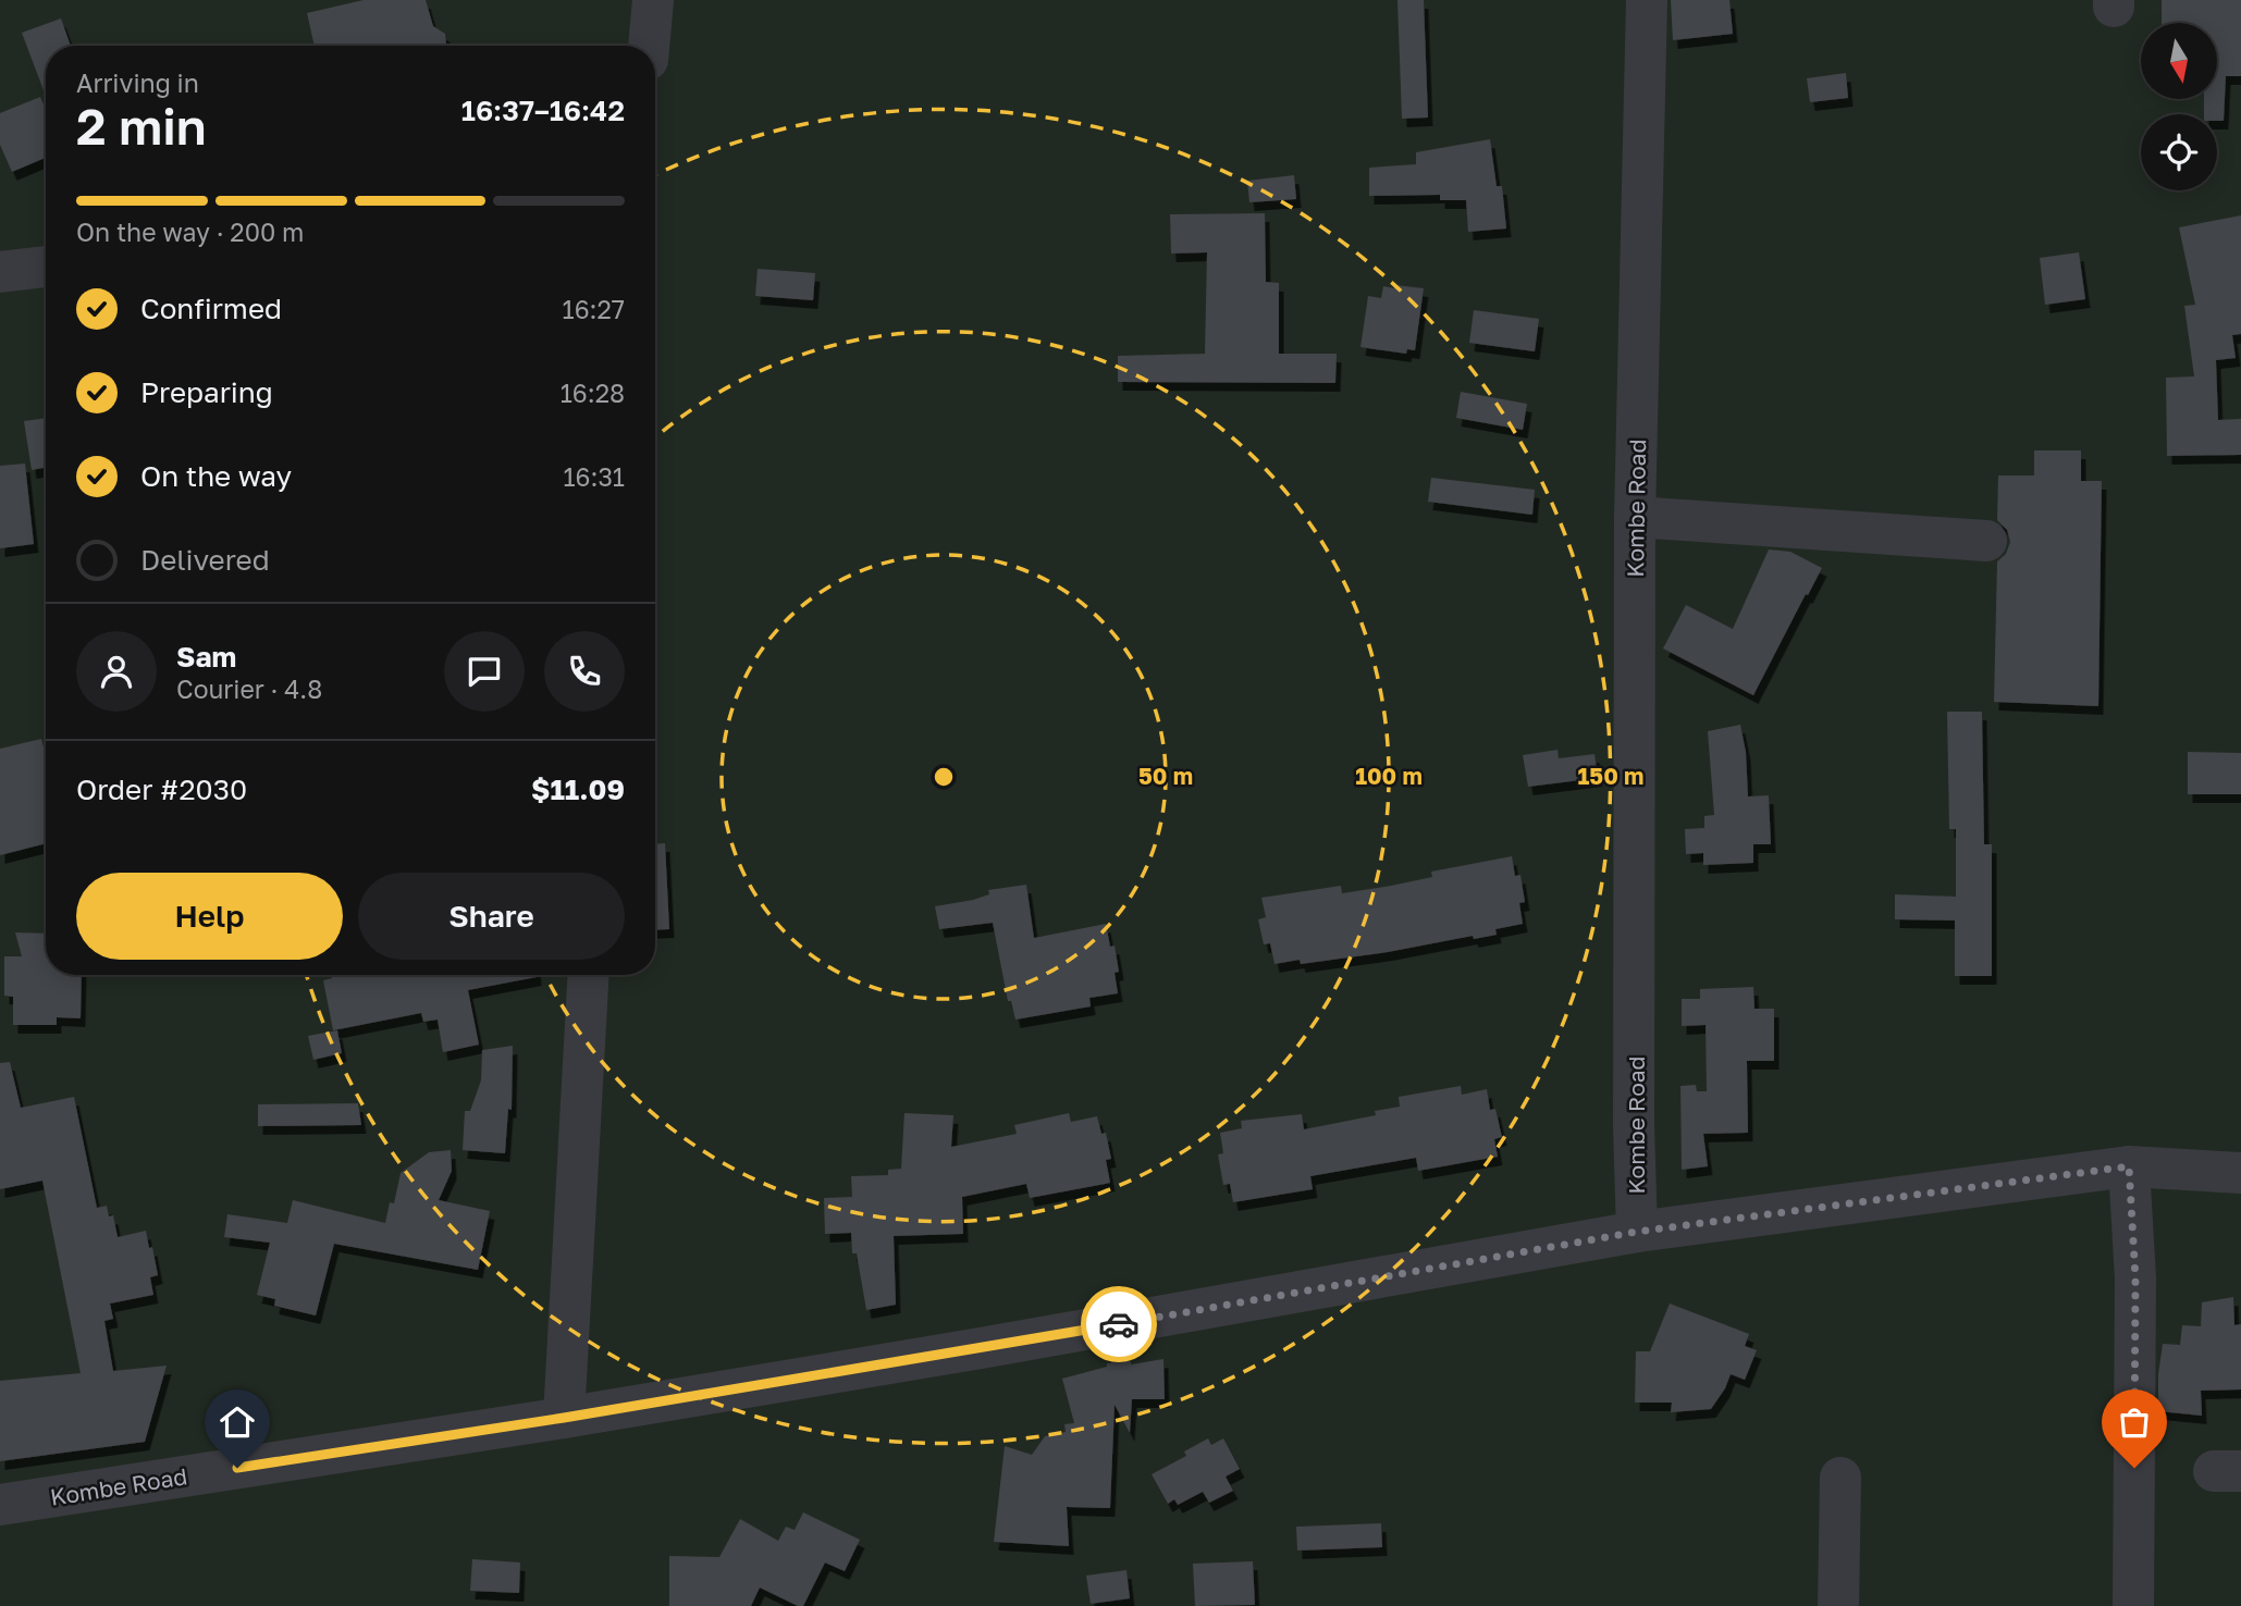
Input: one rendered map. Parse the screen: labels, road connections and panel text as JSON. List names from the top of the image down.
{
  "streets": {
    "street": ["Kombe Road"]
  },
  "north": "bottom",
  "page": {
    "heading": ["2 min", "Arriving in", "16:37–16:42"],
    "panel": [
      "Sam",
      "Courier · 4.8",
      "Order #2030",
      "$11.09"
    ],
    "bar": "On the way · 200 m",
    "list": [
      ["Confirmed", "16:27"],
      ["Preparing", "16:28"],
      ["On the way", "16:31"],
      "Delivered"
    ],
    "buttons": ["Help", "Share"]
  },
  "rings": ["50 m", "100 m", "150 m"]
}
